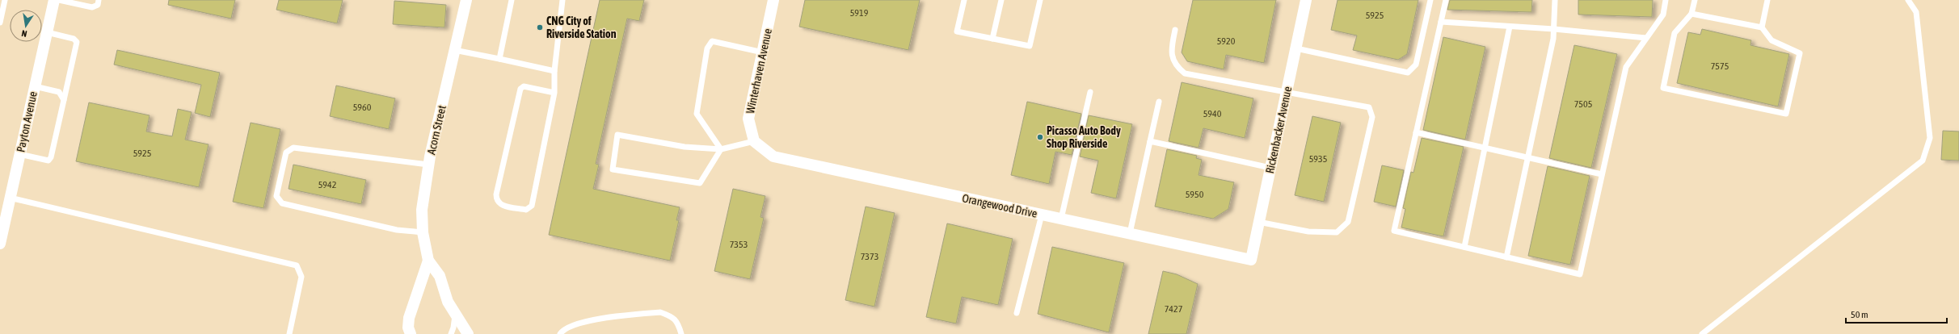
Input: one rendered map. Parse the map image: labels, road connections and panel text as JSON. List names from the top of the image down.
{
  "streets": {
    "street": [
      "Winterhaven Avenue",
      "Payton Avenue",
      "Acorn Street",
      "Rickenbacker Avenue",
      "Orangewood Drive"
    ]
  },
  "crossings": [
    ["Winterhaven Avenue", "Orangewood Drive"],
    ["Rickenbacker Avenue", "Orangewood Drive"]
  ],
  "places": ["CNG City of Riverside Station", "Picasso Auto Body Shop Riverside"],
  "house_numbers": [
    "5919",
    "5925",
    "5920",
    "7575",
    "7505",
    "5960",
    "5940",
    "5925",
    "5935",
    "5942",
    "5950",
    "7353",
    "7373",
    "7427"
  ],
  "scale_bar": "50 m",
  "north": "bottom"
}
